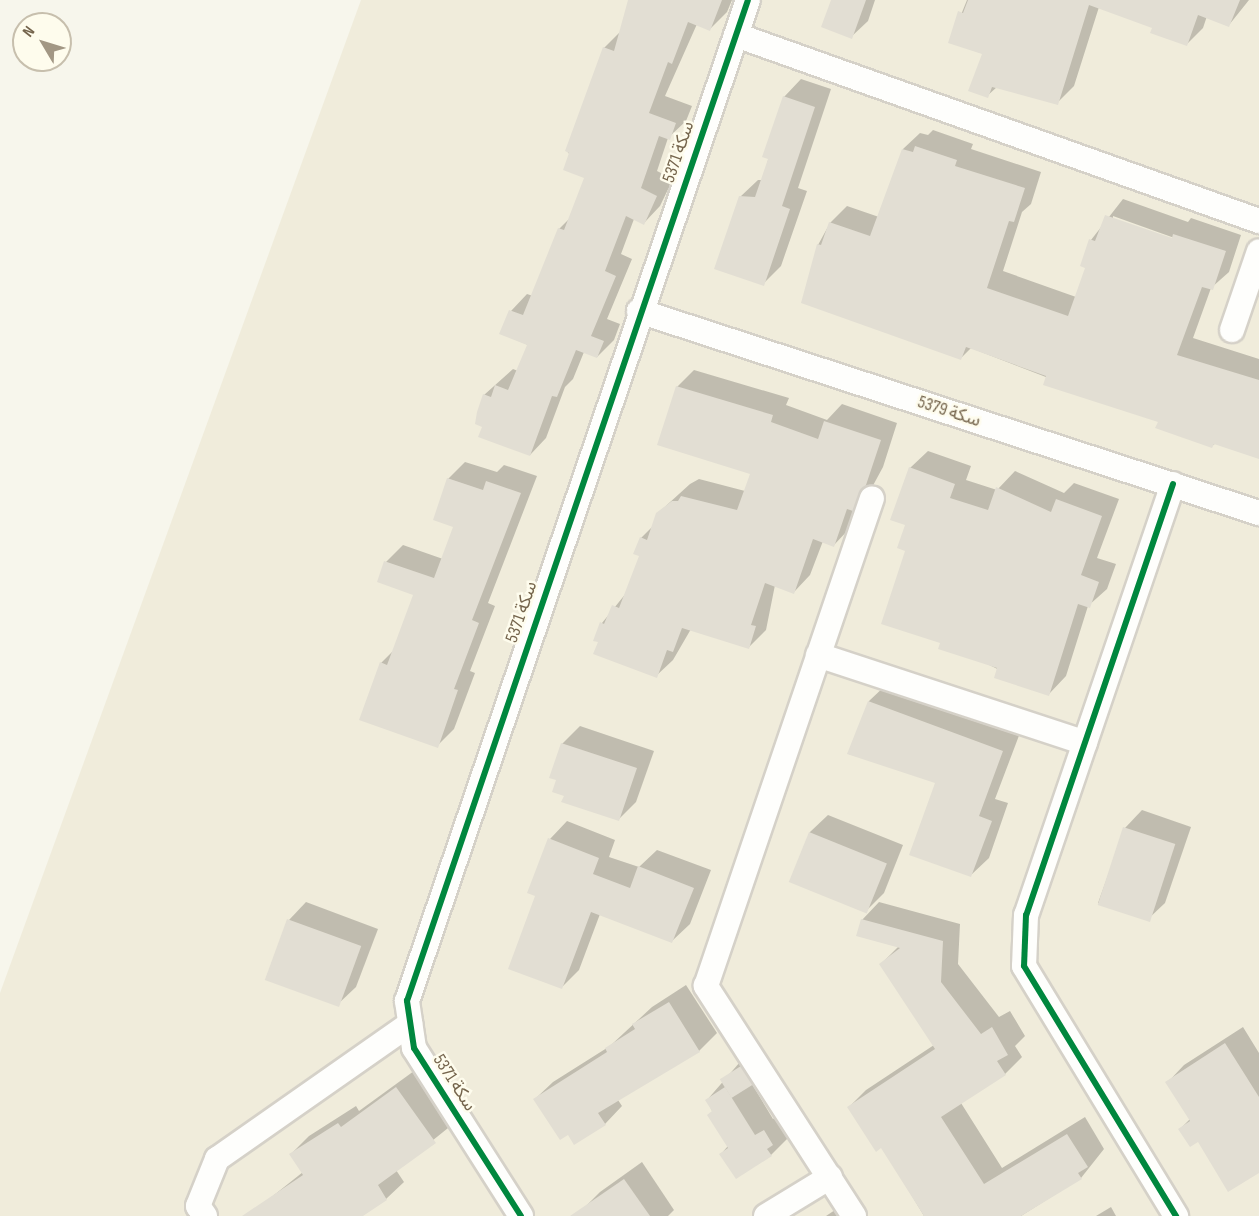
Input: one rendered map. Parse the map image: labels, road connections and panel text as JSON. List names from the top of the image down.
{
  "streets": {
    "street": ["سكة 5371", "سكة 5379"]
  },
  "crossings": [
    ["سكة 5371", "سكة 5379"]
  ],
  "north": "top left"
}
